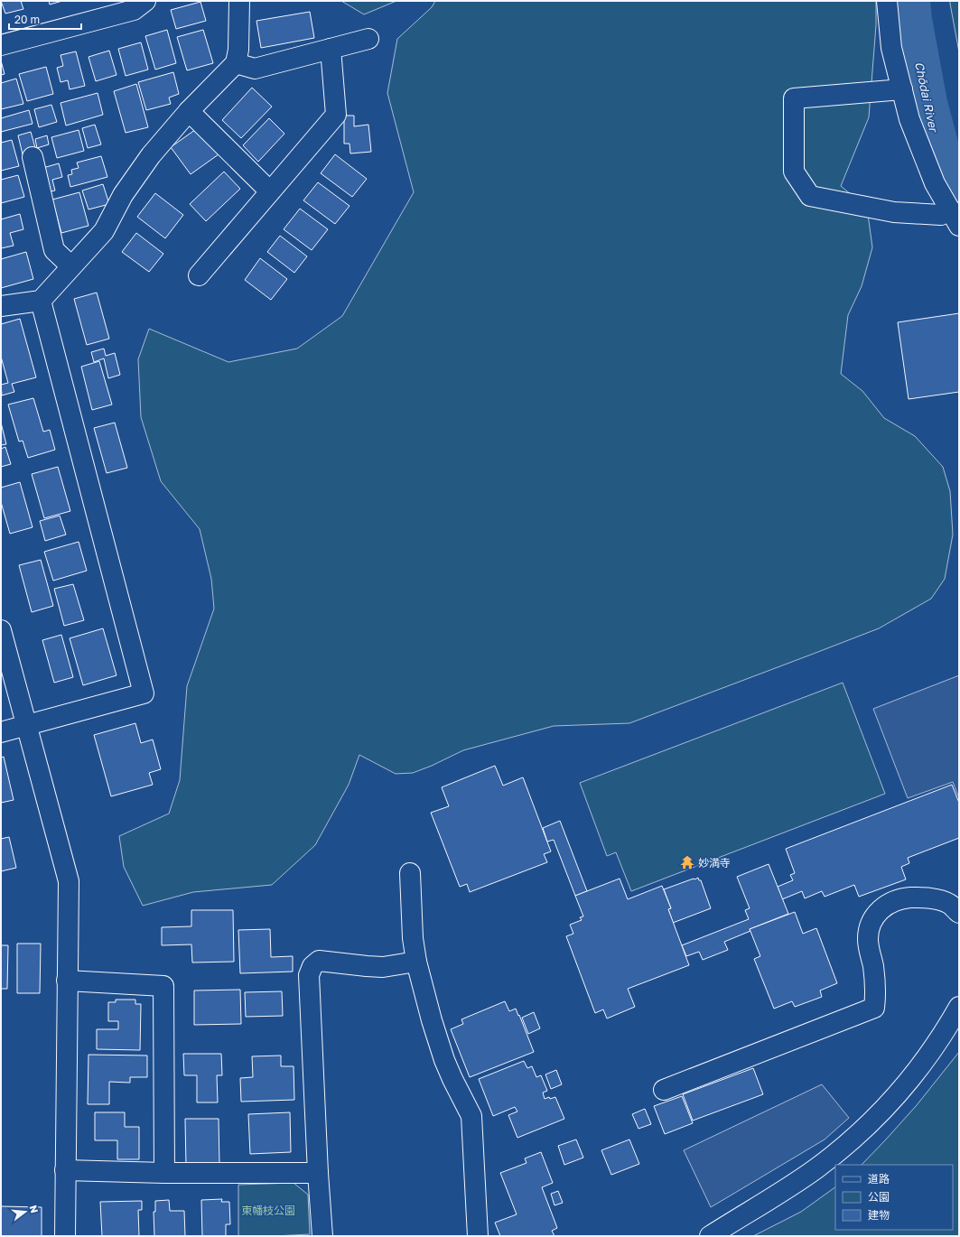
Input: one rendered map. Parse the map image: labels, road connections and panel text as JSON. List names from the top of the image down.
{
  "water": ["Chōdai River"],
  "parks": ["東幡枝公園"],
  "places": {
    "temple": ["妙満寺"]
  },
  "legend": ["道路", "公園", "建物"],
  "scale_bar": "20 m",
  "north": "right"
}
